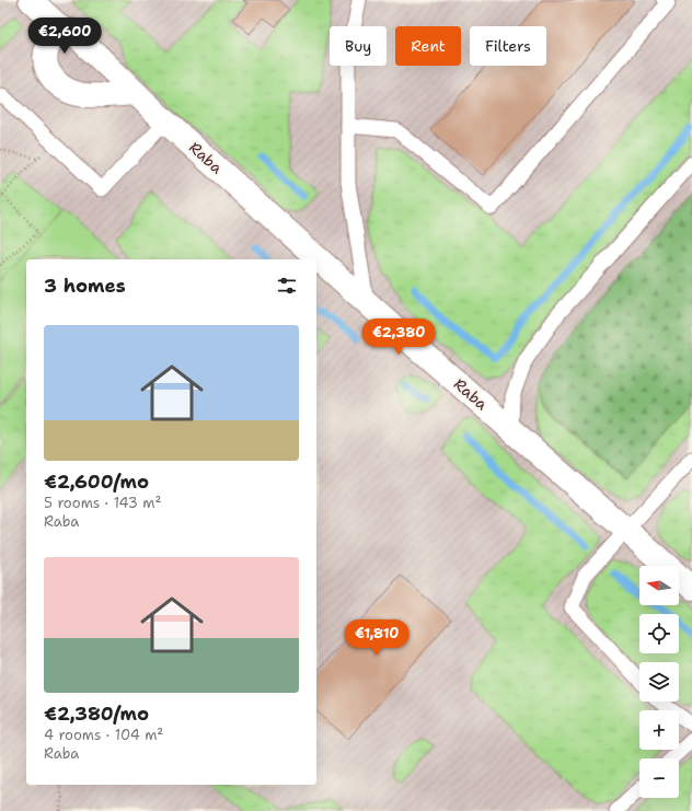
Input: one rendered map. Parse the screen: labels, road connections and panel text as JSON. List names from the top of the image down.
{
  "streets": {
    "street": ["Raba"]
  },
  "north": "left",
  "page": {
    "price": ["€2,600", "€2,380", "€1,810"],
    "chip": ["Buy", "Rent", "Filters"],
    "heading": "3 homes",
    "list": [
      {
        "name": "€2,600/mo",
        "note": "5 rooms · 143 m² · Raba"
      },
      {
        "name": "€2,380/mo",
        "note": "4 rooms · 104 m² · Raba"
      }
    ],
    "map_buttons": ["+", "−"]
  }
}
